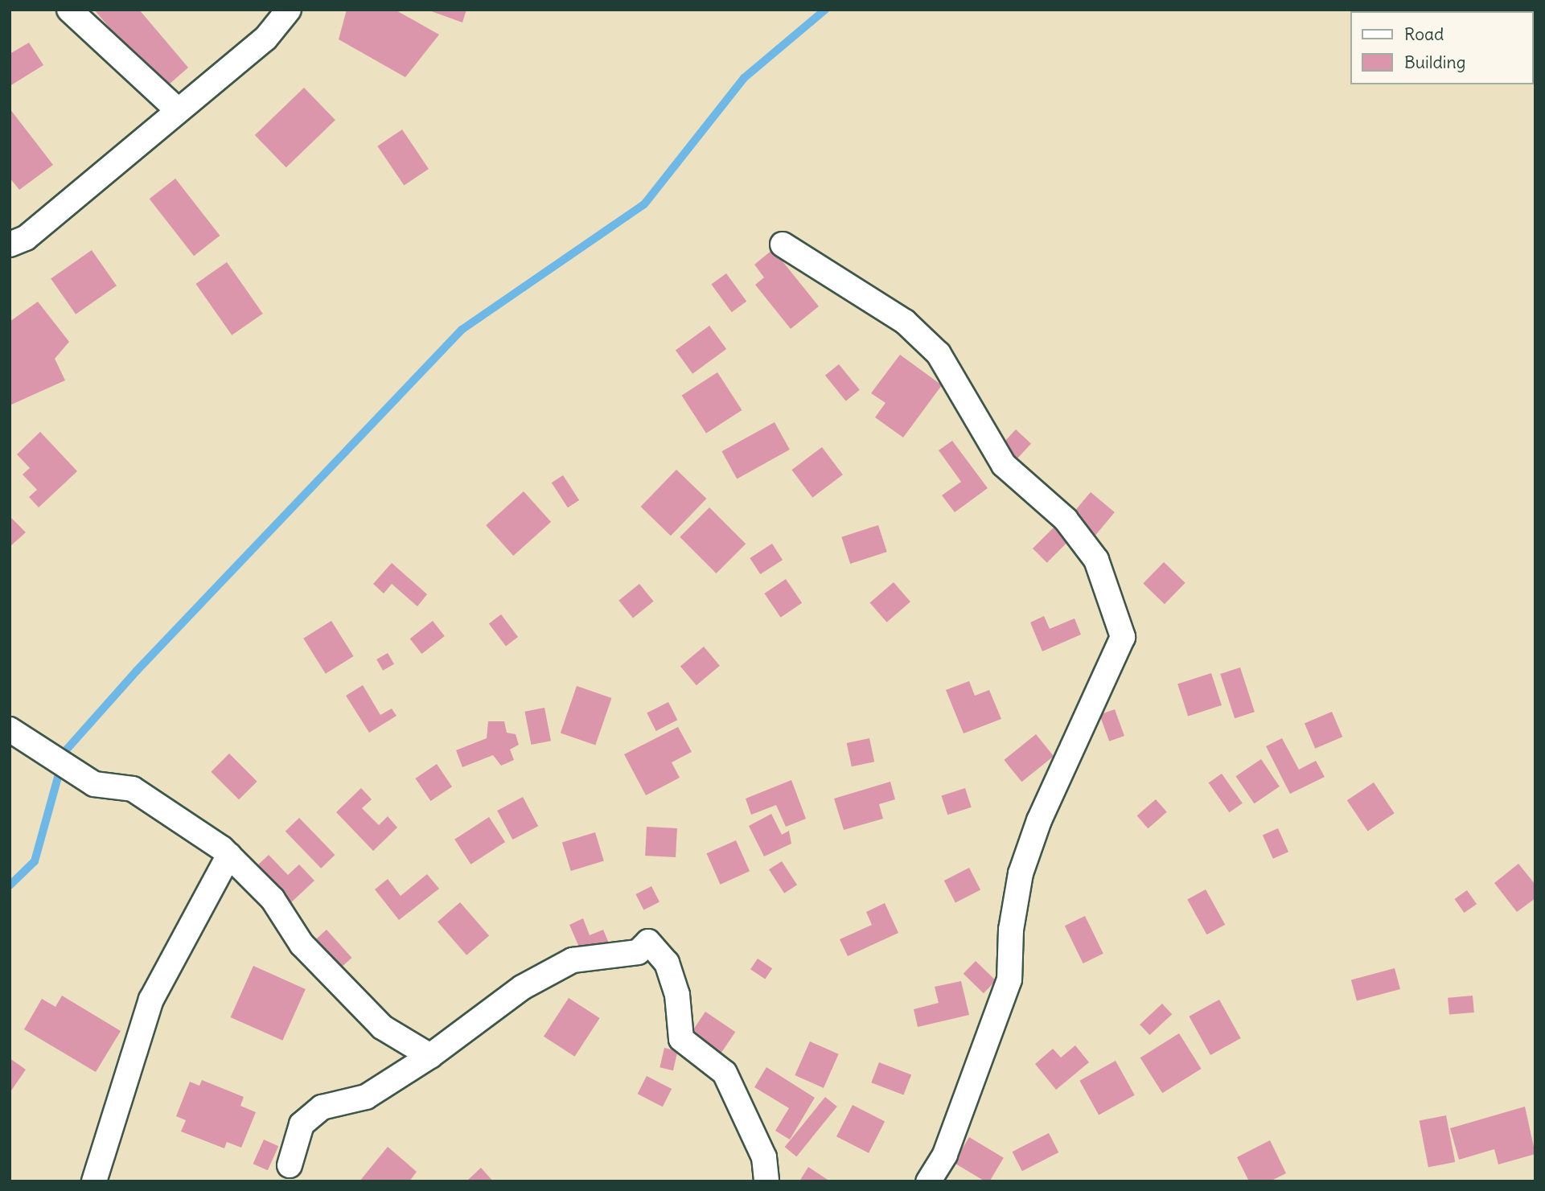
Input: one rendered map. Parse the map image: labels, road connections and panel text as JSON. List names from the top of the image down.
{
  "legend": ["Road", "Building"]
}
